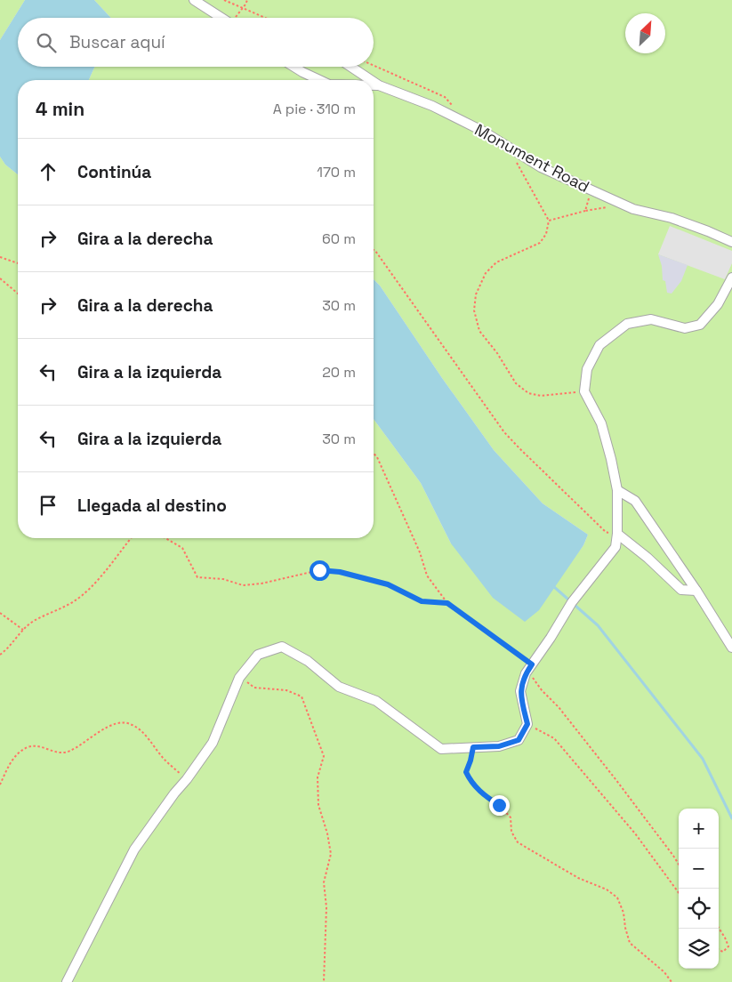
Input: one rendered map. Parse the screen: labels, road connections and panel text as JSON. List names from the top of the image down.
{
  "streets": {
    "street": ["Monument Road"]
  },
  "north": "top right",
  "page": {
    "search": "Buscar aquí",
    "heading": ["4 min", "A pie · 310 m"],
    "list": [
      ["Continúa", "170 m"],
      ["Gira a la derecha", "60 m"],
      ["Gira a la derecha", "30 m"],
      ["Gira a la izquierda", "20 m"],
      ["Gira a la izquierda", "30 m"],
      "Llegada al destino"
    ],
    "map_buttons": ["+", "−"]
  }
}
